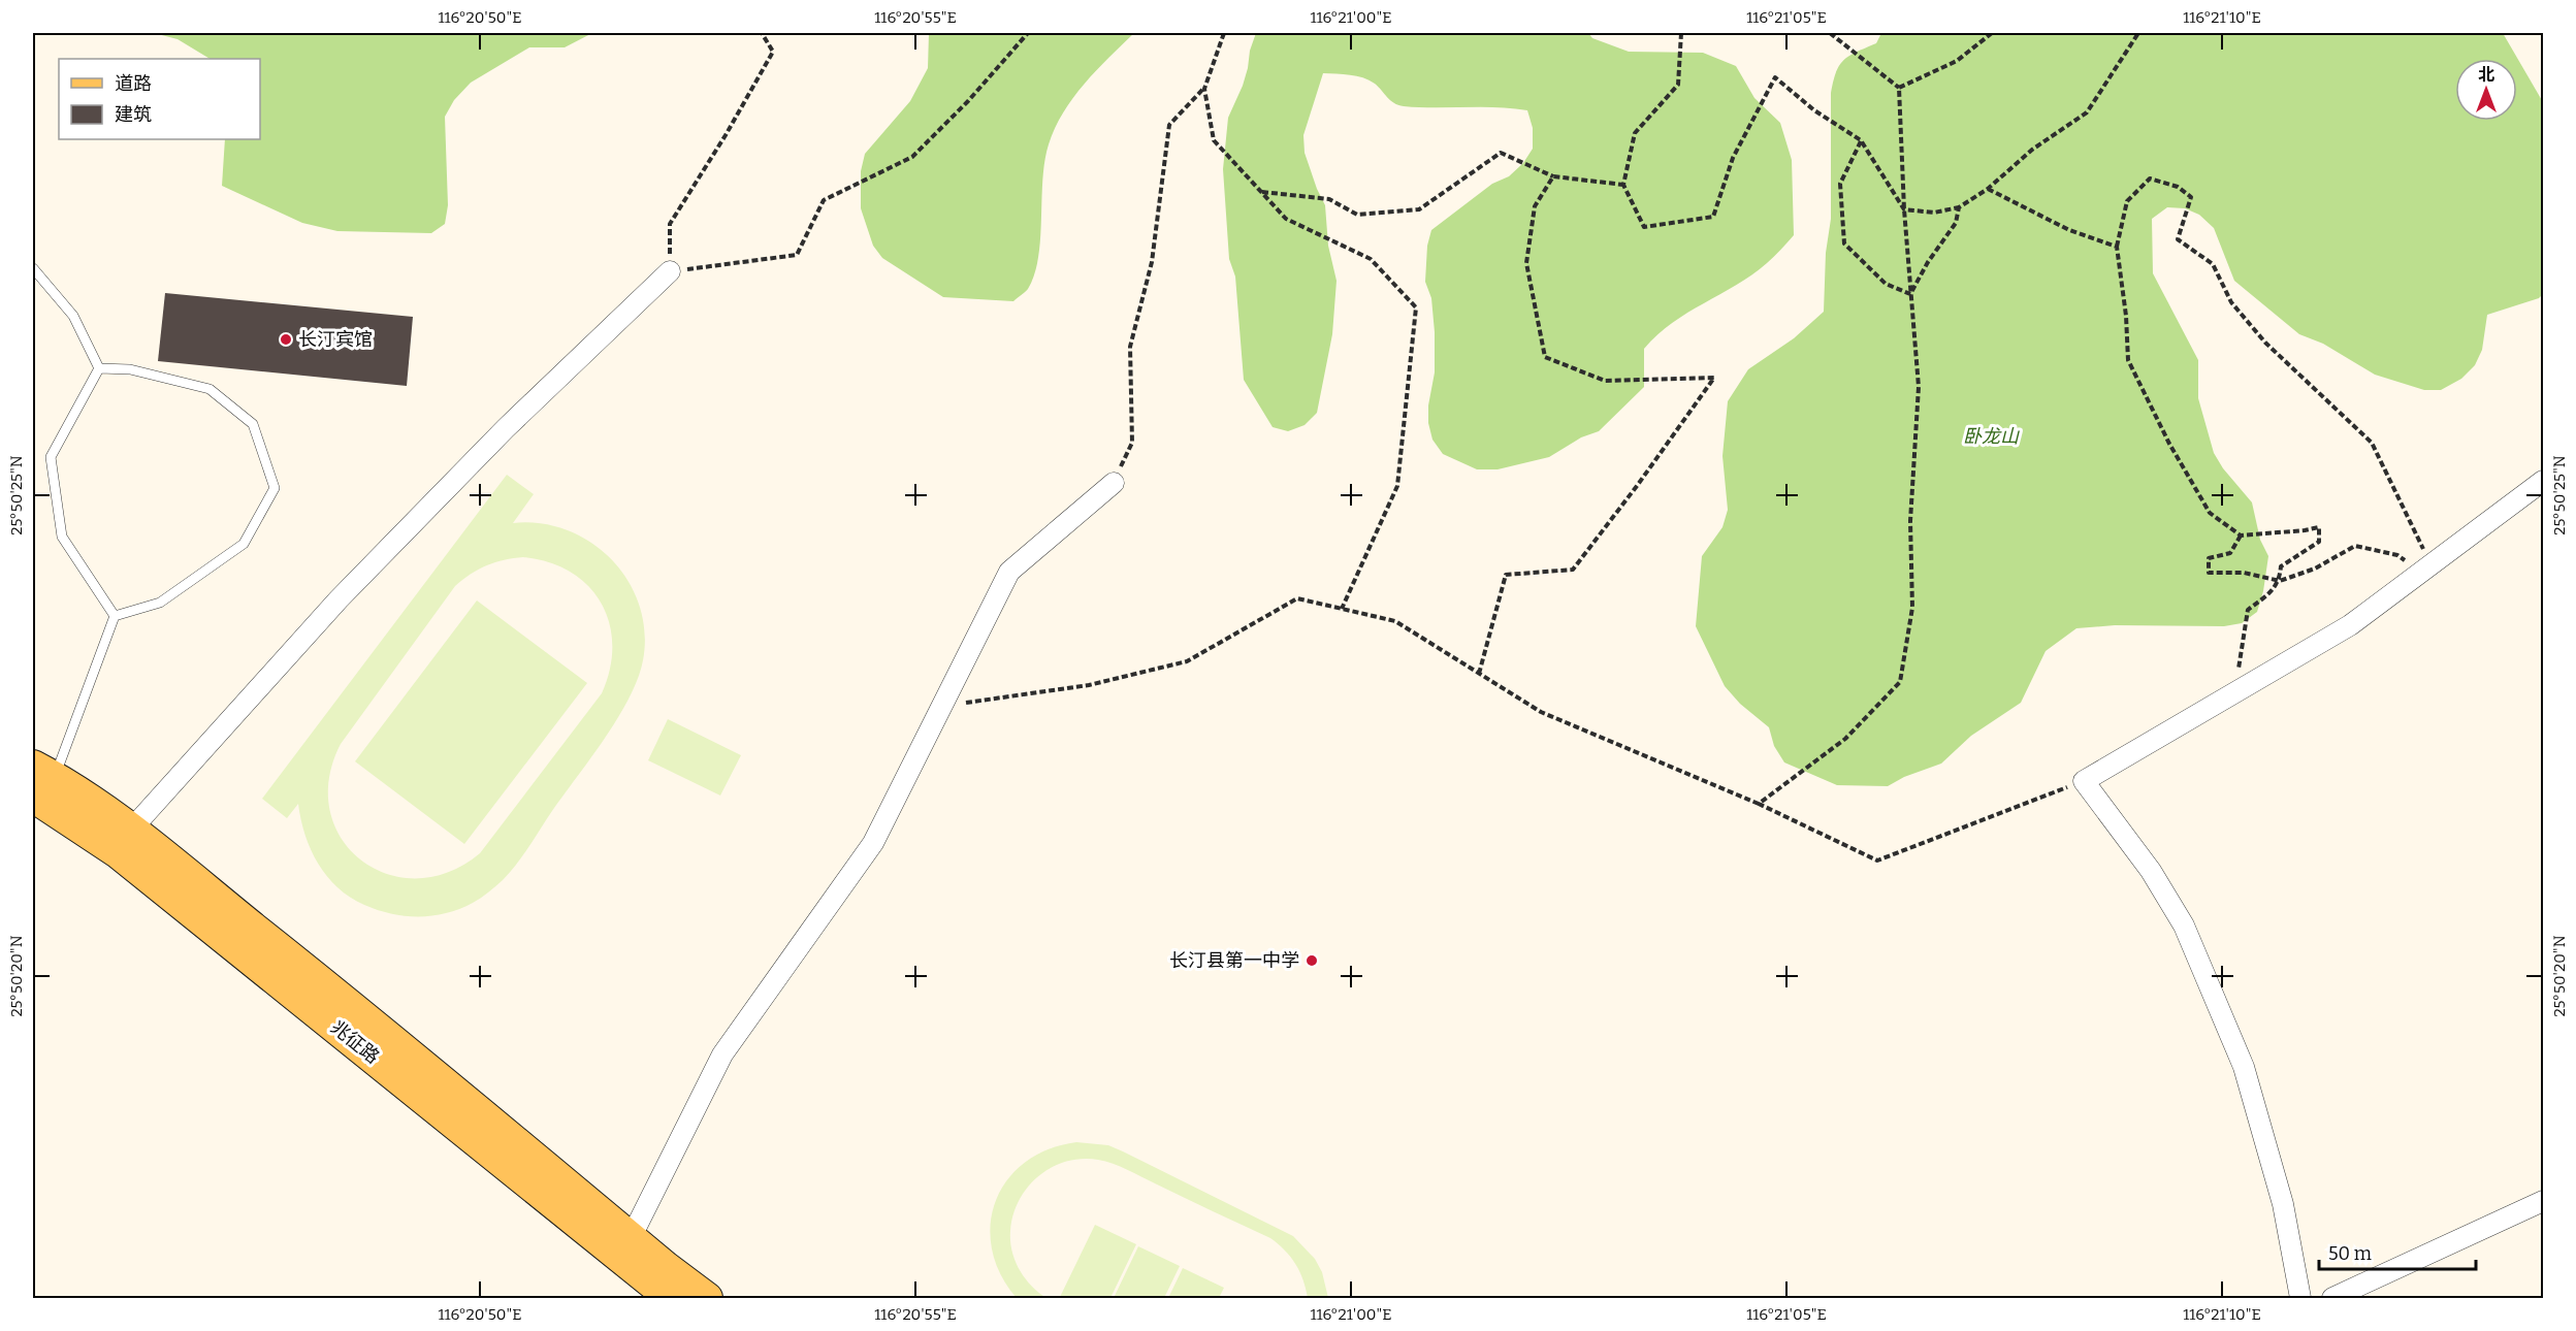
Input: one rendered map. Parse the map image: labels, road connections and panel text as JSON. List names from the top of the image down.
{
  "streets": {
    "main road": ["兆征路"]
  },
  "parks": ["卧龙山"],
  "places": ["长汀宾馆", "长汀县第一中学"],
  "legend": ["道路", "建筑"],
  "scale_bar": "50 m",
  "north": "top",
  "coordinates": [
    "116°20'50\"E",
    "116°20'55\"E",
    "116°21'00\"E",
    "116°21'05\"E",
    "116°21'10\"E",
    "25°50'25\"N",
    "25°50'20\"N"
  ]
}
